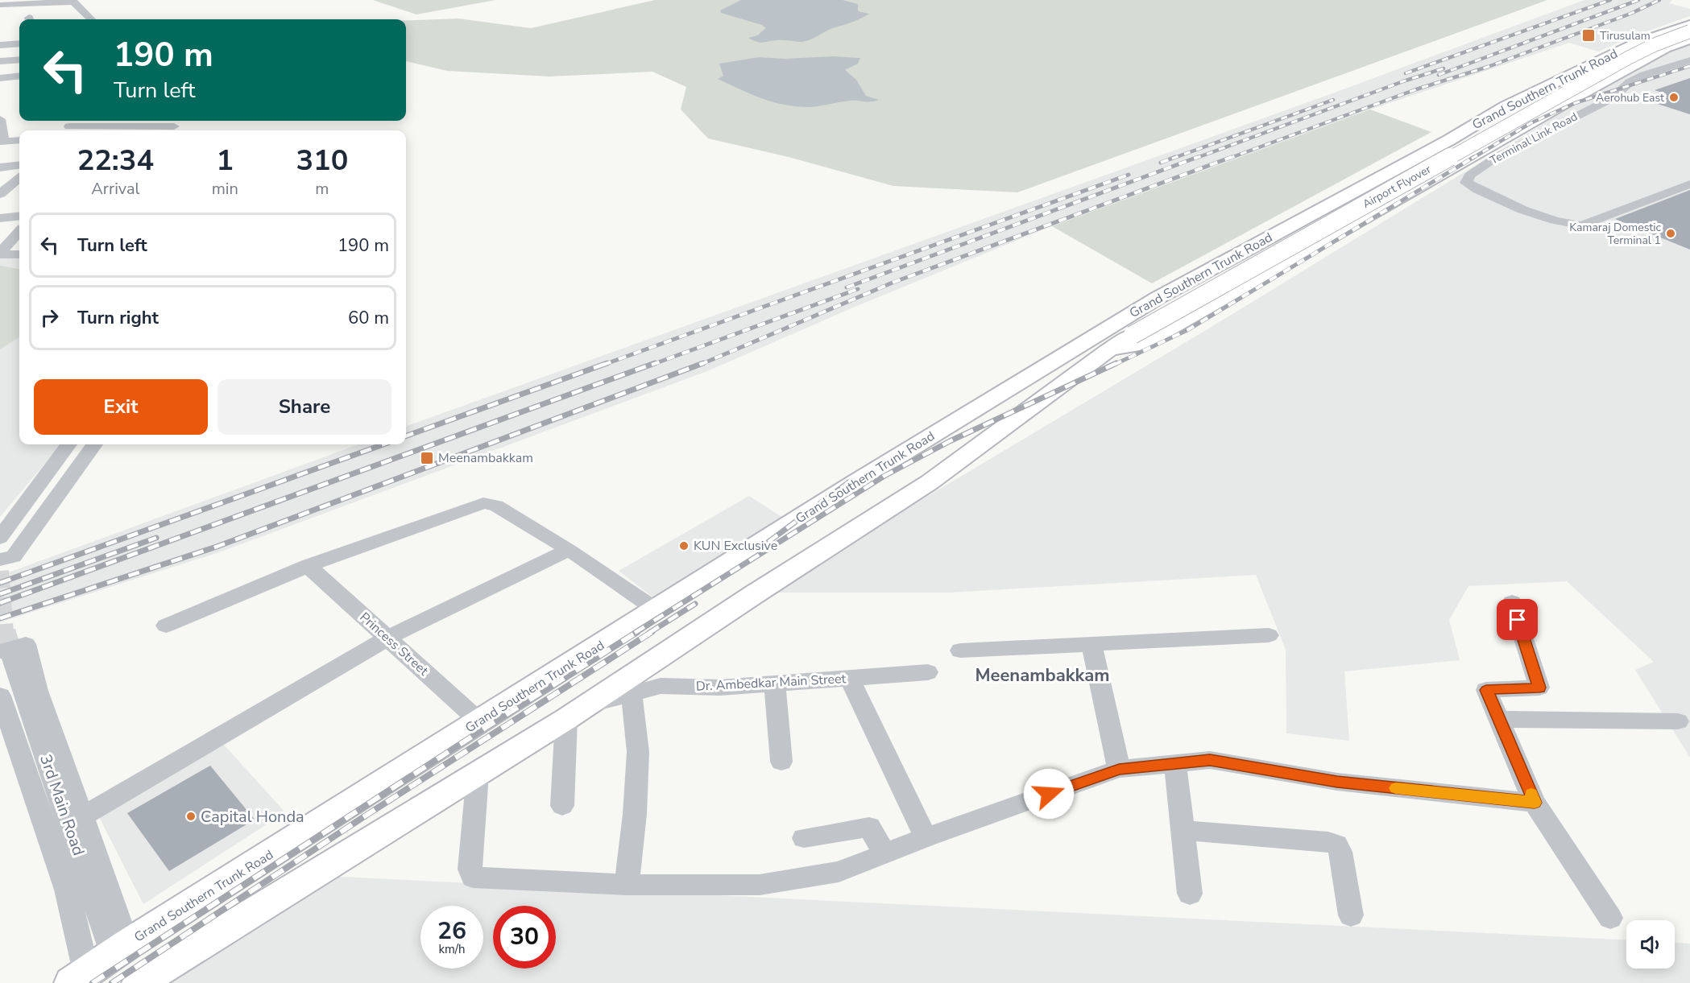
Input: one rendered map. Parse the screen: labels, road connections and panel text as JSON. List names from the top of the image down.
{
  "streets": {
    "main road": ["Grand Southern Trunk Road", "Airport Flyover"],
    "street": [
      "Terminal Link Road",
      "Princess Street",
      "Dr. Ambedkar Main Street",
      "3rd Main Road"
    ]
  },
  "crossings": [
    ["Grand Southern Trunk Road", "Princess Street"],
    ["Grand Southern Trunk Road", "3rd Main Road"]
  ],
  "districts": ["Meenambakkam"],
  "places": {
    "transit": ["Tirusulam", "Meenambakkam"],
    "other": [
      "Aerohub East",
      "Kamaraj Domestic Terminal 1",
      "KUN Exclusive",
      "Capital Honda"
    ]
  },
  "page": {
    "turn": ["190 m", "Turn left"],
    "eta": [
      "22:34",
      "Arrival",
      "1",
      "min",
      "310",
      "m"
    ],
    "list": [
      {
        "name": "Turn left",
        "value": "190 m"
      },
      {
        "name": "Turn right",
        "value": "60 m"
      }
    ],
    "buttons": ["Exit", "Share"],
    "speed": "26 km/h",
    "limit": "30"
  }
}
